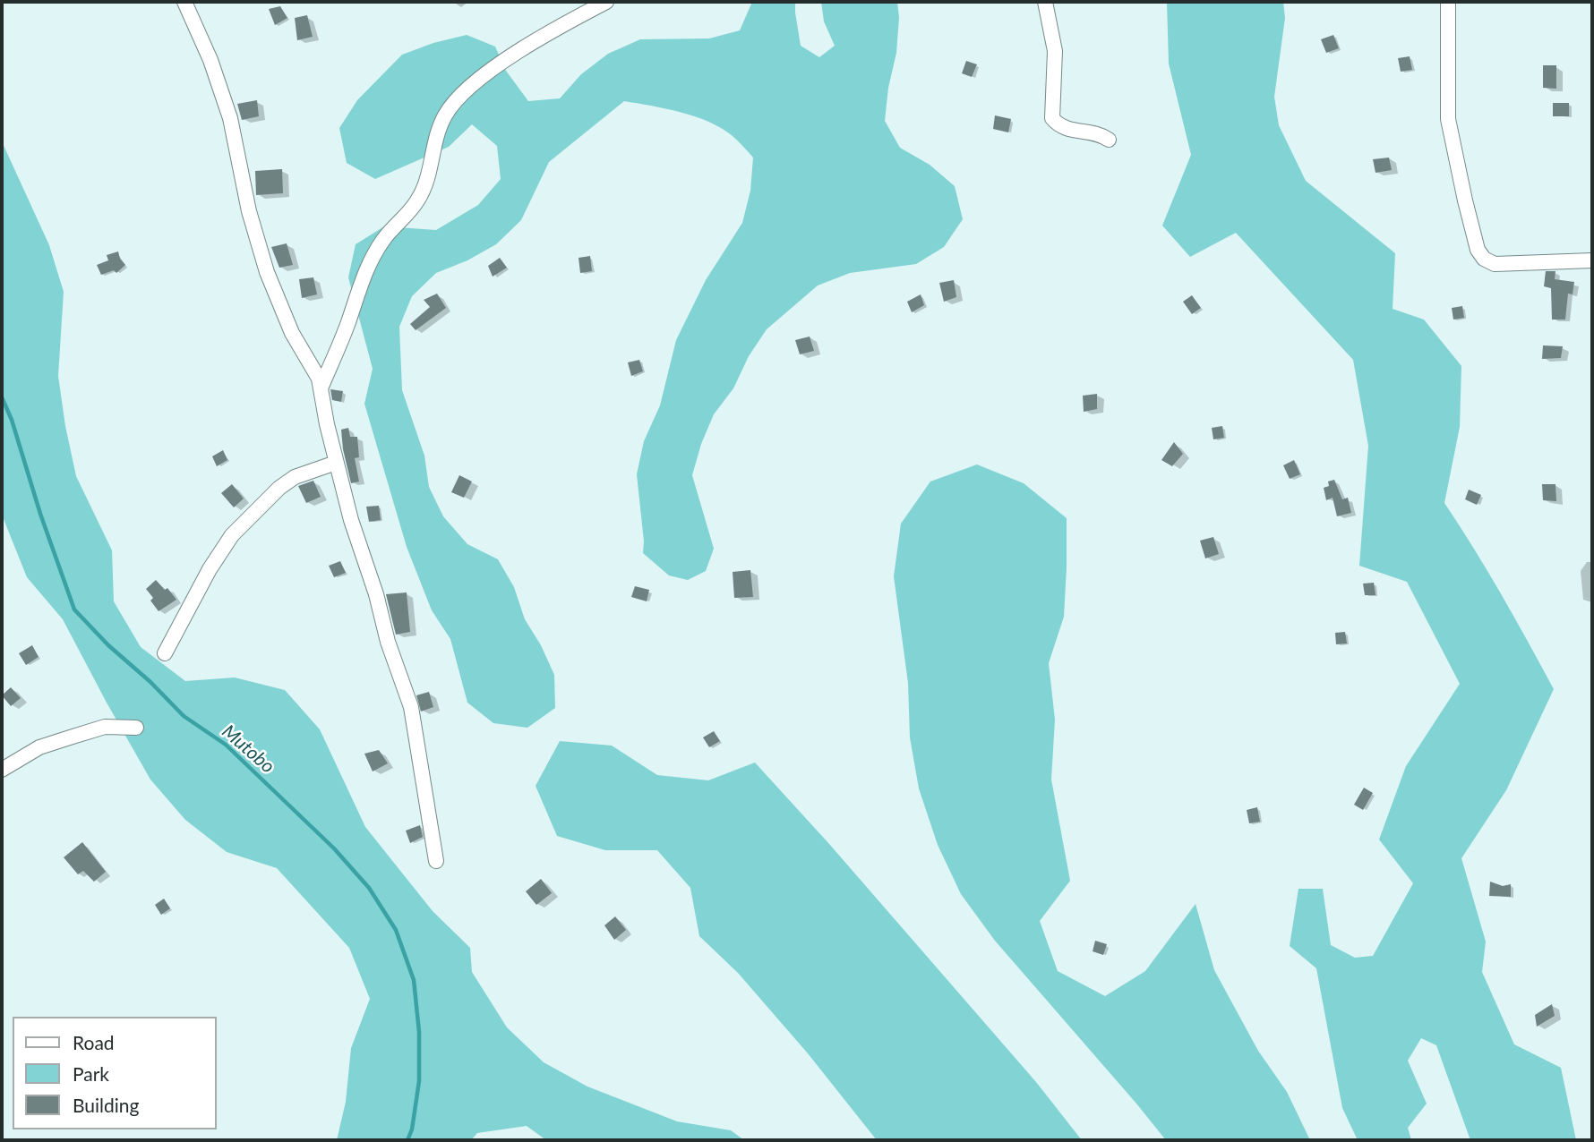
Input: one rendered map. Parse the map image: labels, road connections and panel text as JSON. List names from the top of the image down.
{
  "water": ["Mutobo"],
  "legend": ["Road", "Park", "Building"]
}
